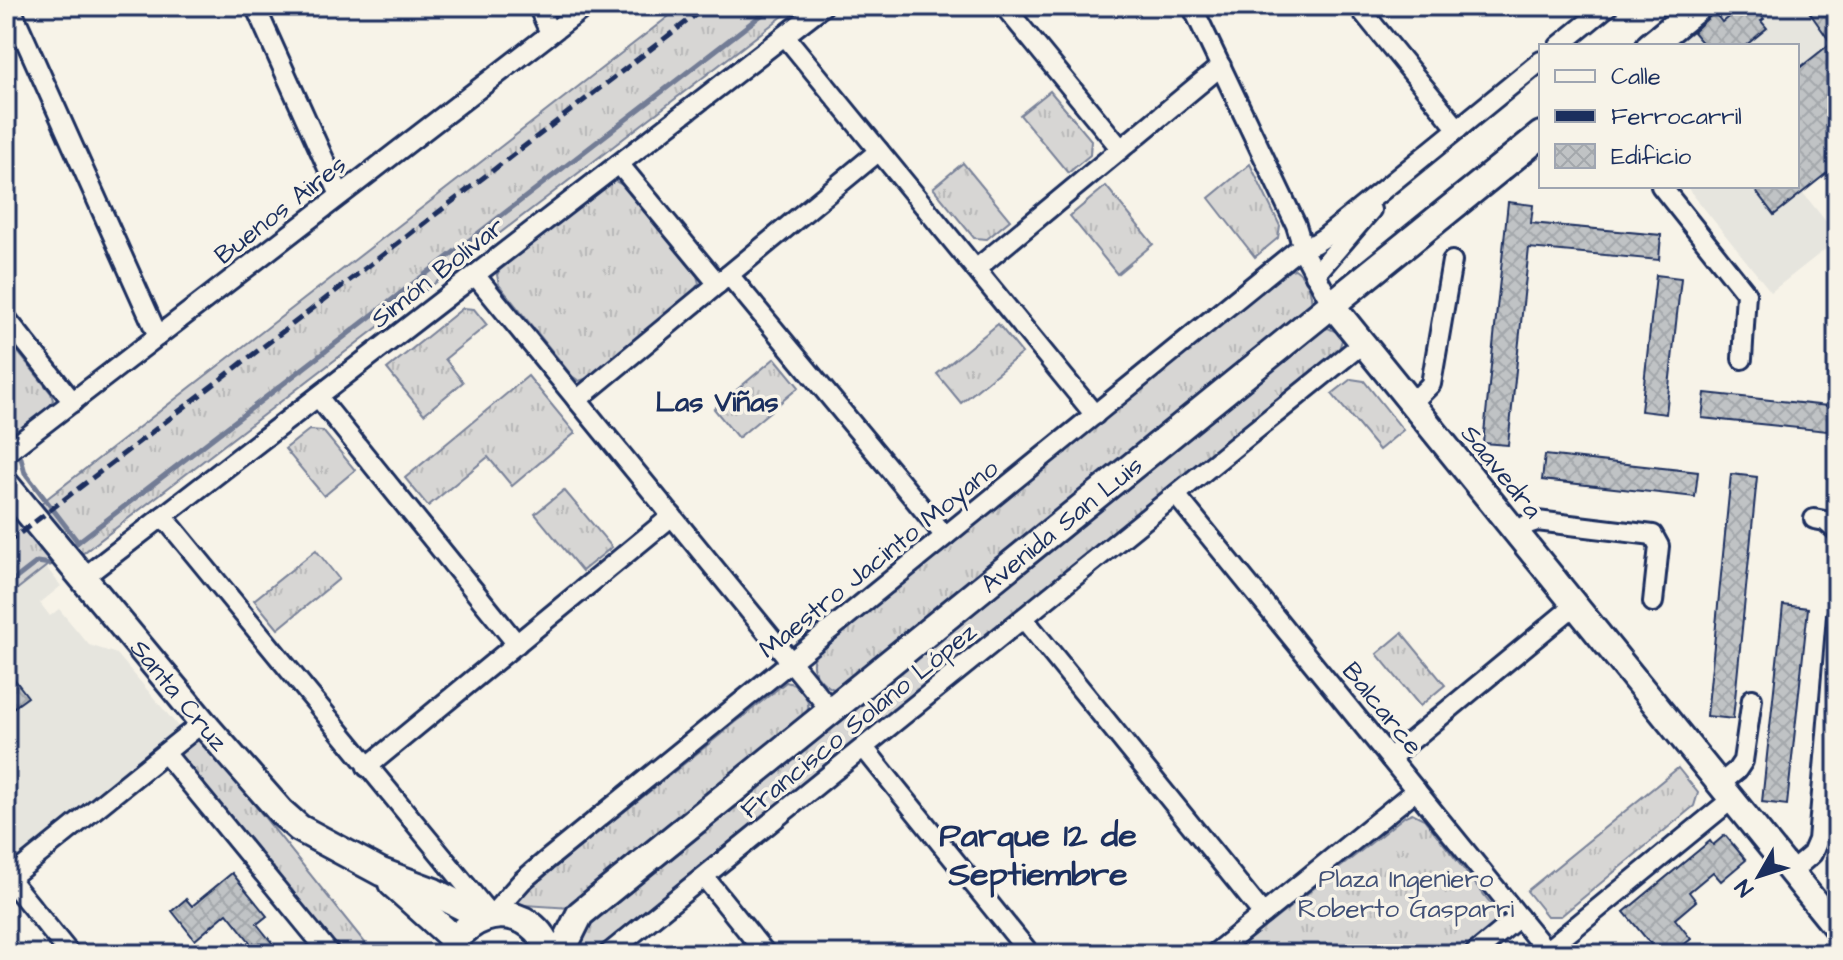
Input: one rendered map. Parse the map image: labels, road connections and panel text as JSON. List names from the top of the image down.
{
  "streets": {
    "main road": ["Avenida San Luis", "Santa Cruz"],
    "street": [
      "Buenos Aires",
      "Simón Bolívar",
      "Saavedra",
      "Maestro Jacinto Moyano",
      "Balcarce",
      "Francisco Solano López"
    ]
  },
  "crossings": [
    ["Simón Bolívar", "Santa Cruz"],
    ["Saavedra", "Avenida San Luis"],
    ["Saavedra", "Maestro Jacinto Moyano"],
    ["Saavedra", "Francisco Solano López"],
    ["Maestro Jacinto Moyano", "Santa Cruz"],
    ["Balcarce", "Francisco Solano López"]
  ],
  "districts": ["Las Viñas", "Parque 12 de Septiembre"],
  "parks": ["Plaza Ingeniero Roberto Gasparri"],
  "legend": ["Calle", "Ferrocarril", "Edificio"],
  "north": "bottom left"
}
